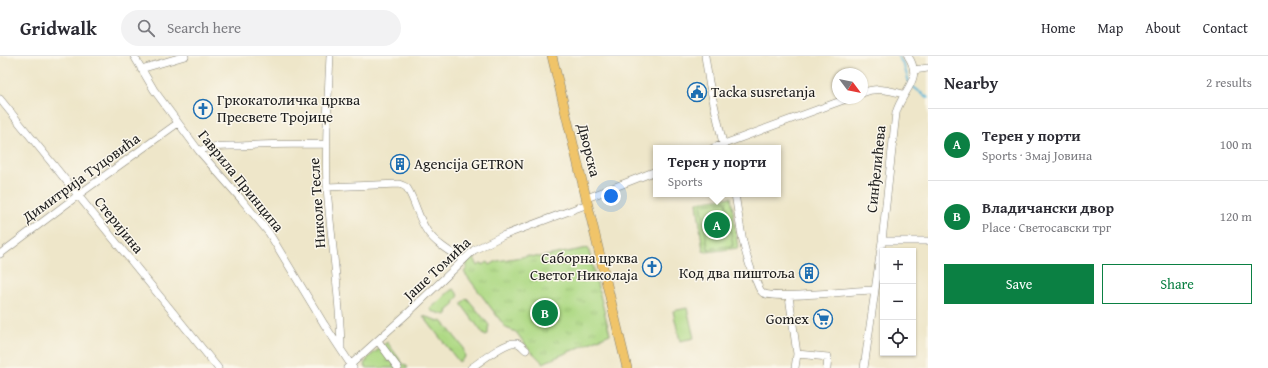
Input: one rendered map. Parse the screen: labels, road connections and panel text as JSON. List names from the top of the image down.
{
  "streets": {
    "main road": ["Дворска"],
    "street": [
      "Синђелићева",
      "Димитрија Туцовића",
      "Гаврила Принципа",
      "Николе Тесле",
      "Стеријина",
      "Јаше Томића"
    ]
  },
  "crossings": [
    ["Дворска", "Јаше Томића"],
    ["Димитрија Туцовића", "Гаврила Принципа"],
    ["Димитрија Туцовића", "Стеријина"],
    ["Гаврила Принципа", "Николе Тесле"],
    ["Гаврила Принципа", "Јаше Томића"]
  ],
  "places": {
    "public building": ["Tacka susretanja"],
    "church": ["Гркокатоличка црква Пресвете Тројице", "Саборна црква Светог Николаја"],
    "building": ["Agencija GETRON", "Код два пиштоља"],
    "supermarket": ["Gomex"]
  },
  "north": "bottom right",
  "page": {
    "header": "Gridwalk",
    "search": "Search here",
    "nav": [
      "Home",
      "Map",
      "About",
      "Contact"
    ],
    "heading": ["Nearby", "2 results"],
    "list": [
      {
        "mark": "A",
        "name": "Терен у порти",
        "note": "Sports · Змај Јовина",
        "value": "100 m"
      },
      {
        "mark": "B",
        "name": "Владичански двор",
        "note": "Place · Светосавски трг",
        "value": "120 m"
      }
    ],
    "popup": ["Терен у порти", "Sports"],
    "pins": ["A", "B"],
    "map_buttons": ["+", "−"],
    "buttons": ["Save", "Share"]
  }
}
